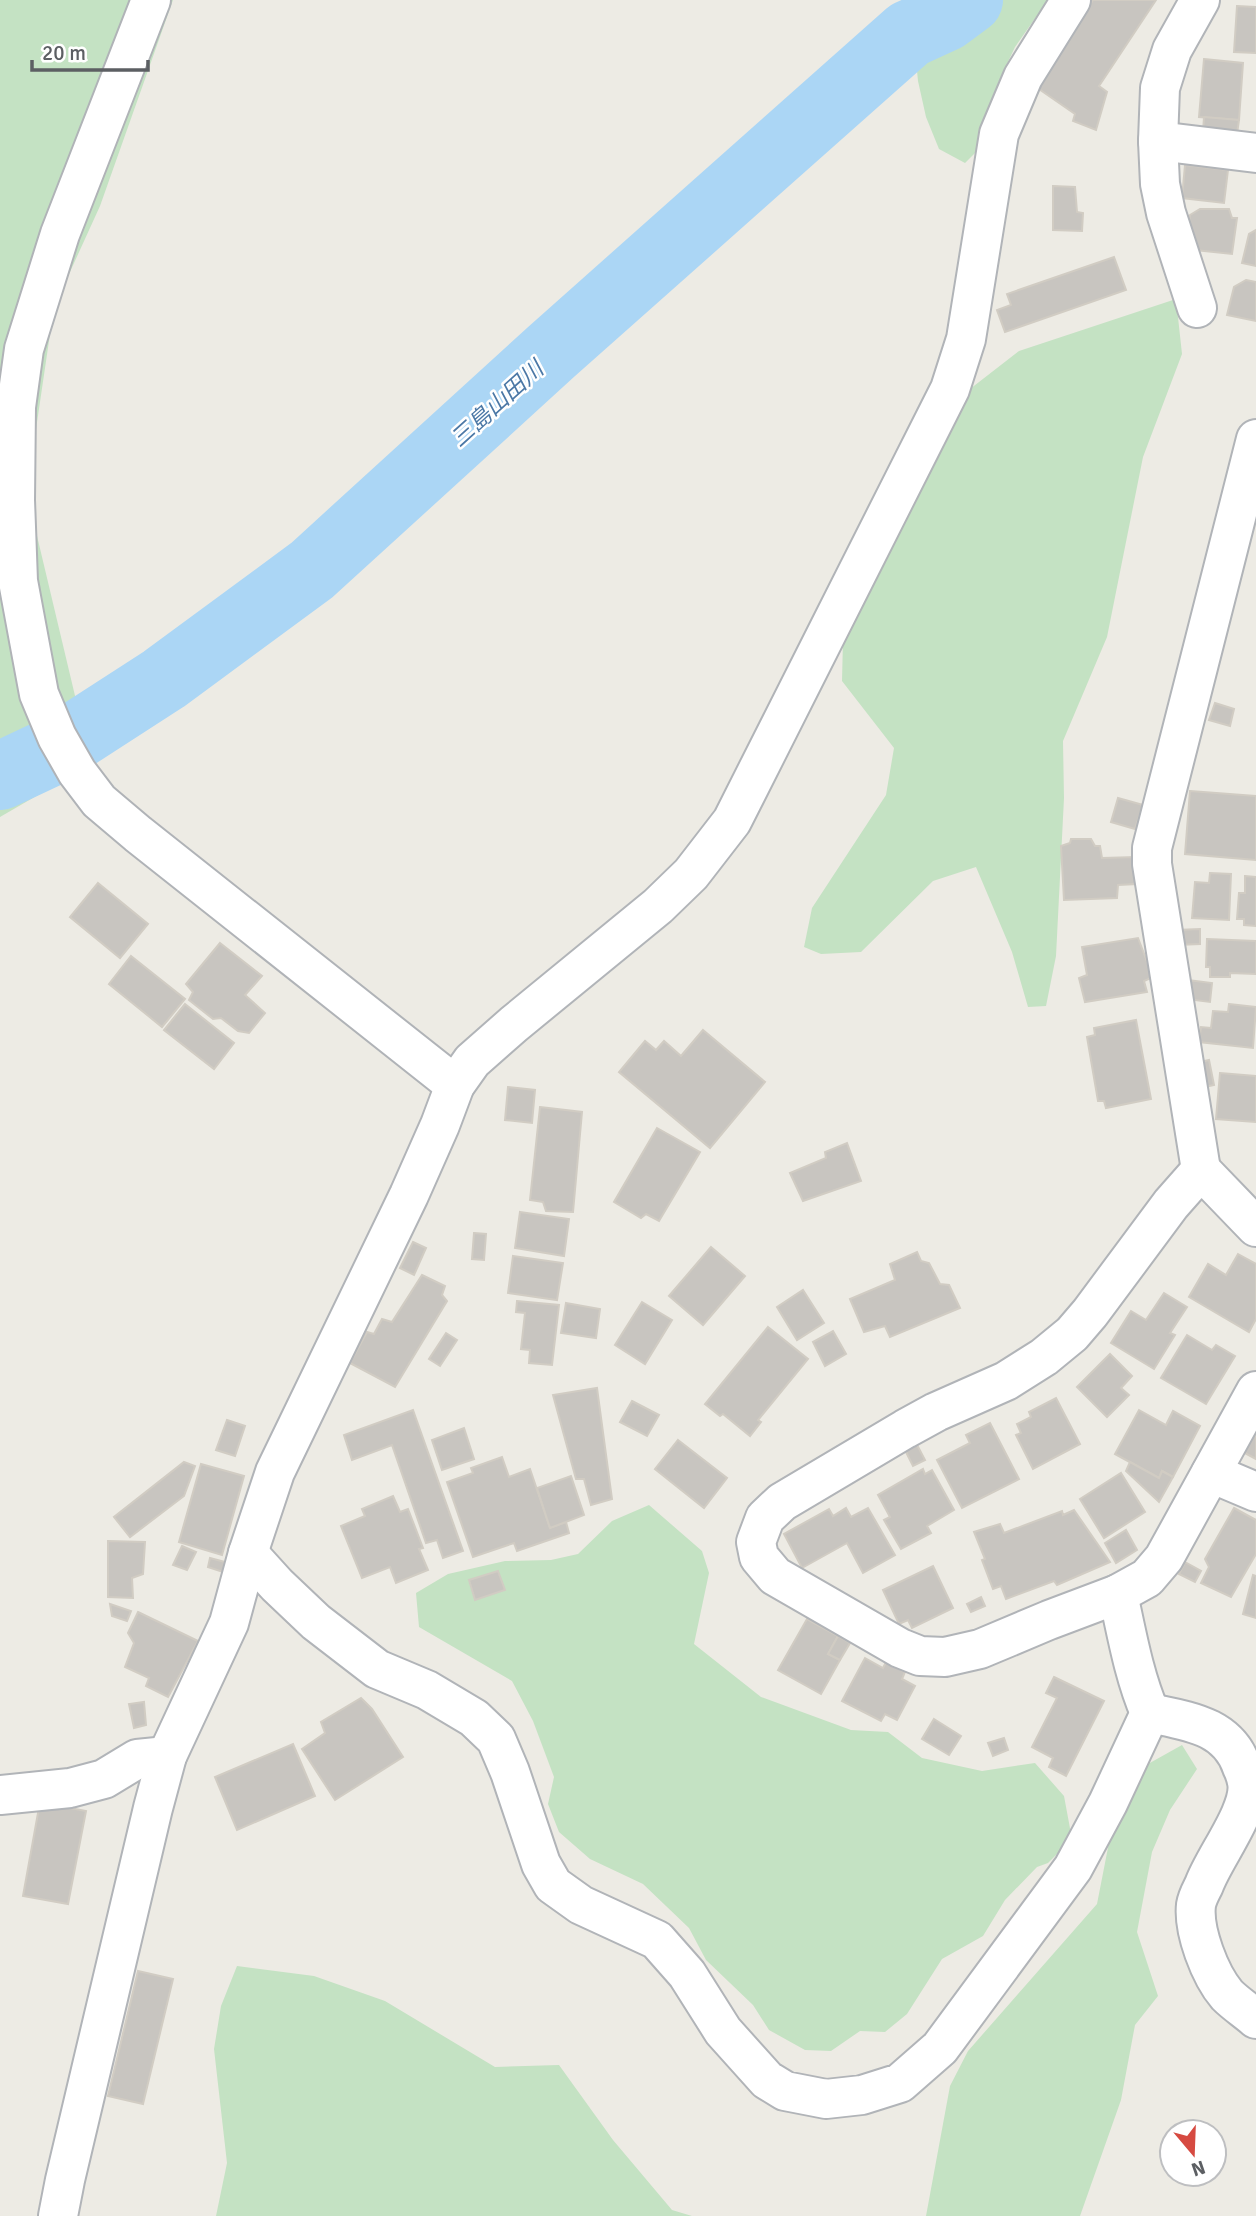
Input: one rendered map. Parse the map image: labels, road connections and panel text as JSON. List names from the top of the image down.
{
  "water": ["三島山田川"],
  "scale_bar": "20 m",
  "north": "bottom"
}
